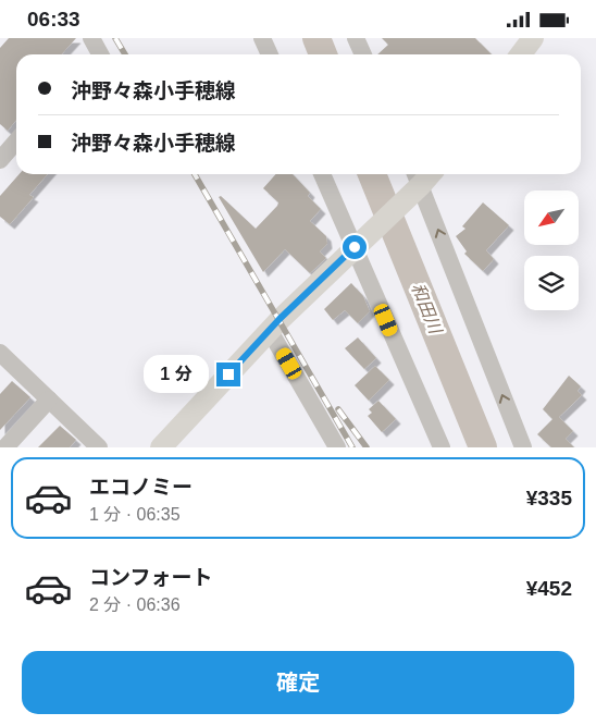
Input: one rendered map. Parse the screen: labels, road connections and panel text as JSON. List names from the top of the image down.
{
  "water": ["和田川"],
  "north": "bottom left",
  "page": {
    "status": "06:33",
    "banner": ["沖野々森小手穂線", "沖野々森小手穂線"],
    "bubble": "1 分",
    "list": [
      {
        "name": "エコノミー",
        "note": "1 分 · 06:35",
        "value": "¥335"
      },
      {
        "name": "コンフォート",
        "note": "2 分 · 06:36",
        "value": "¥452"
      }
    ],
    "buttons": "確定"
  }
}
